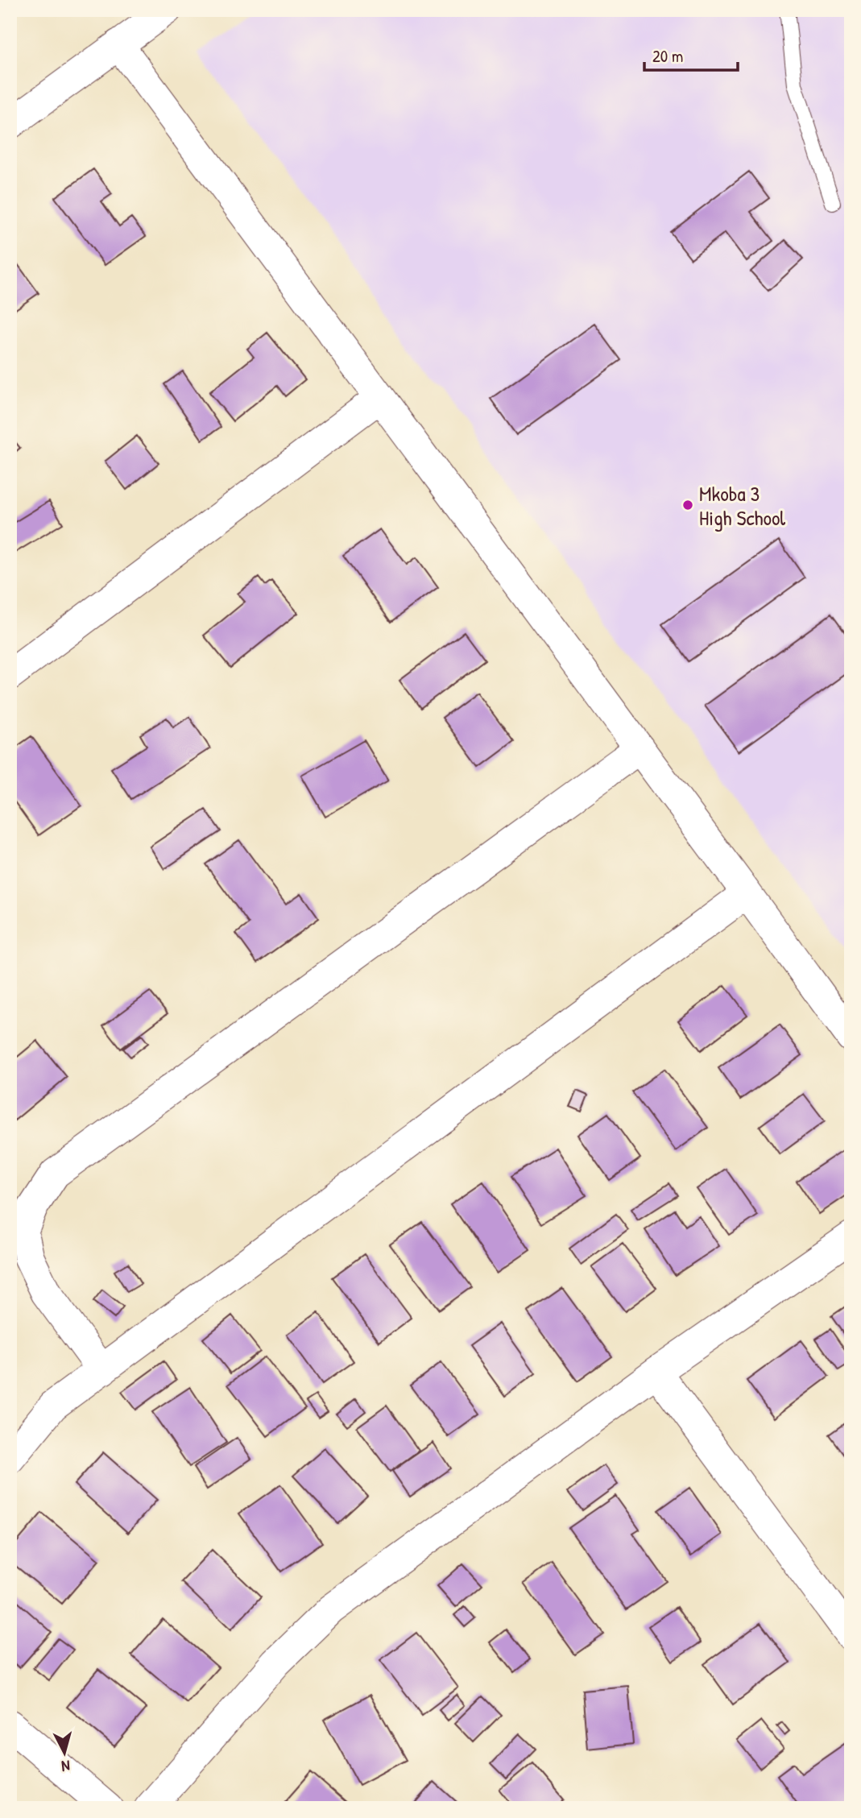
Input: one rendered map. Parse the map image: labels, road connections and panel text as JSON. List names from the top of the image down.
{
  "places": ["Mkoba 3 High School"],
  "scale_bar": "20 m",
  "north": "bottom"
}
